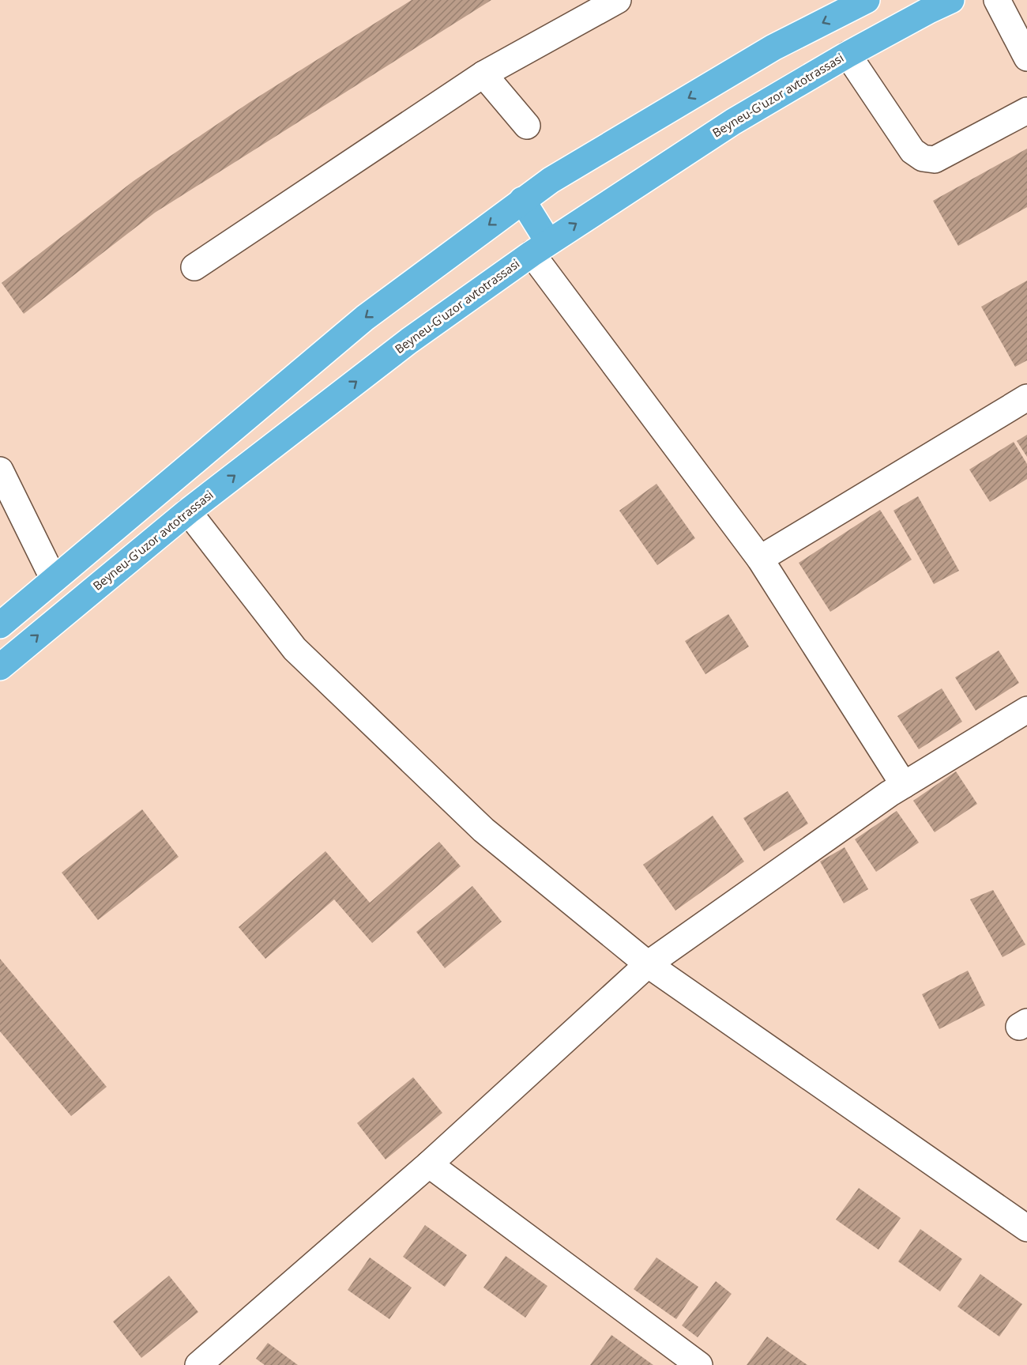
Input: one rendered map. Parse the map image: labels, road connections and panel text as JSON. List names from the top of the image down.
{
  "streets": {
    "highway": ["Beyneu-G'uzor avtotrassasi"]
  }
}
